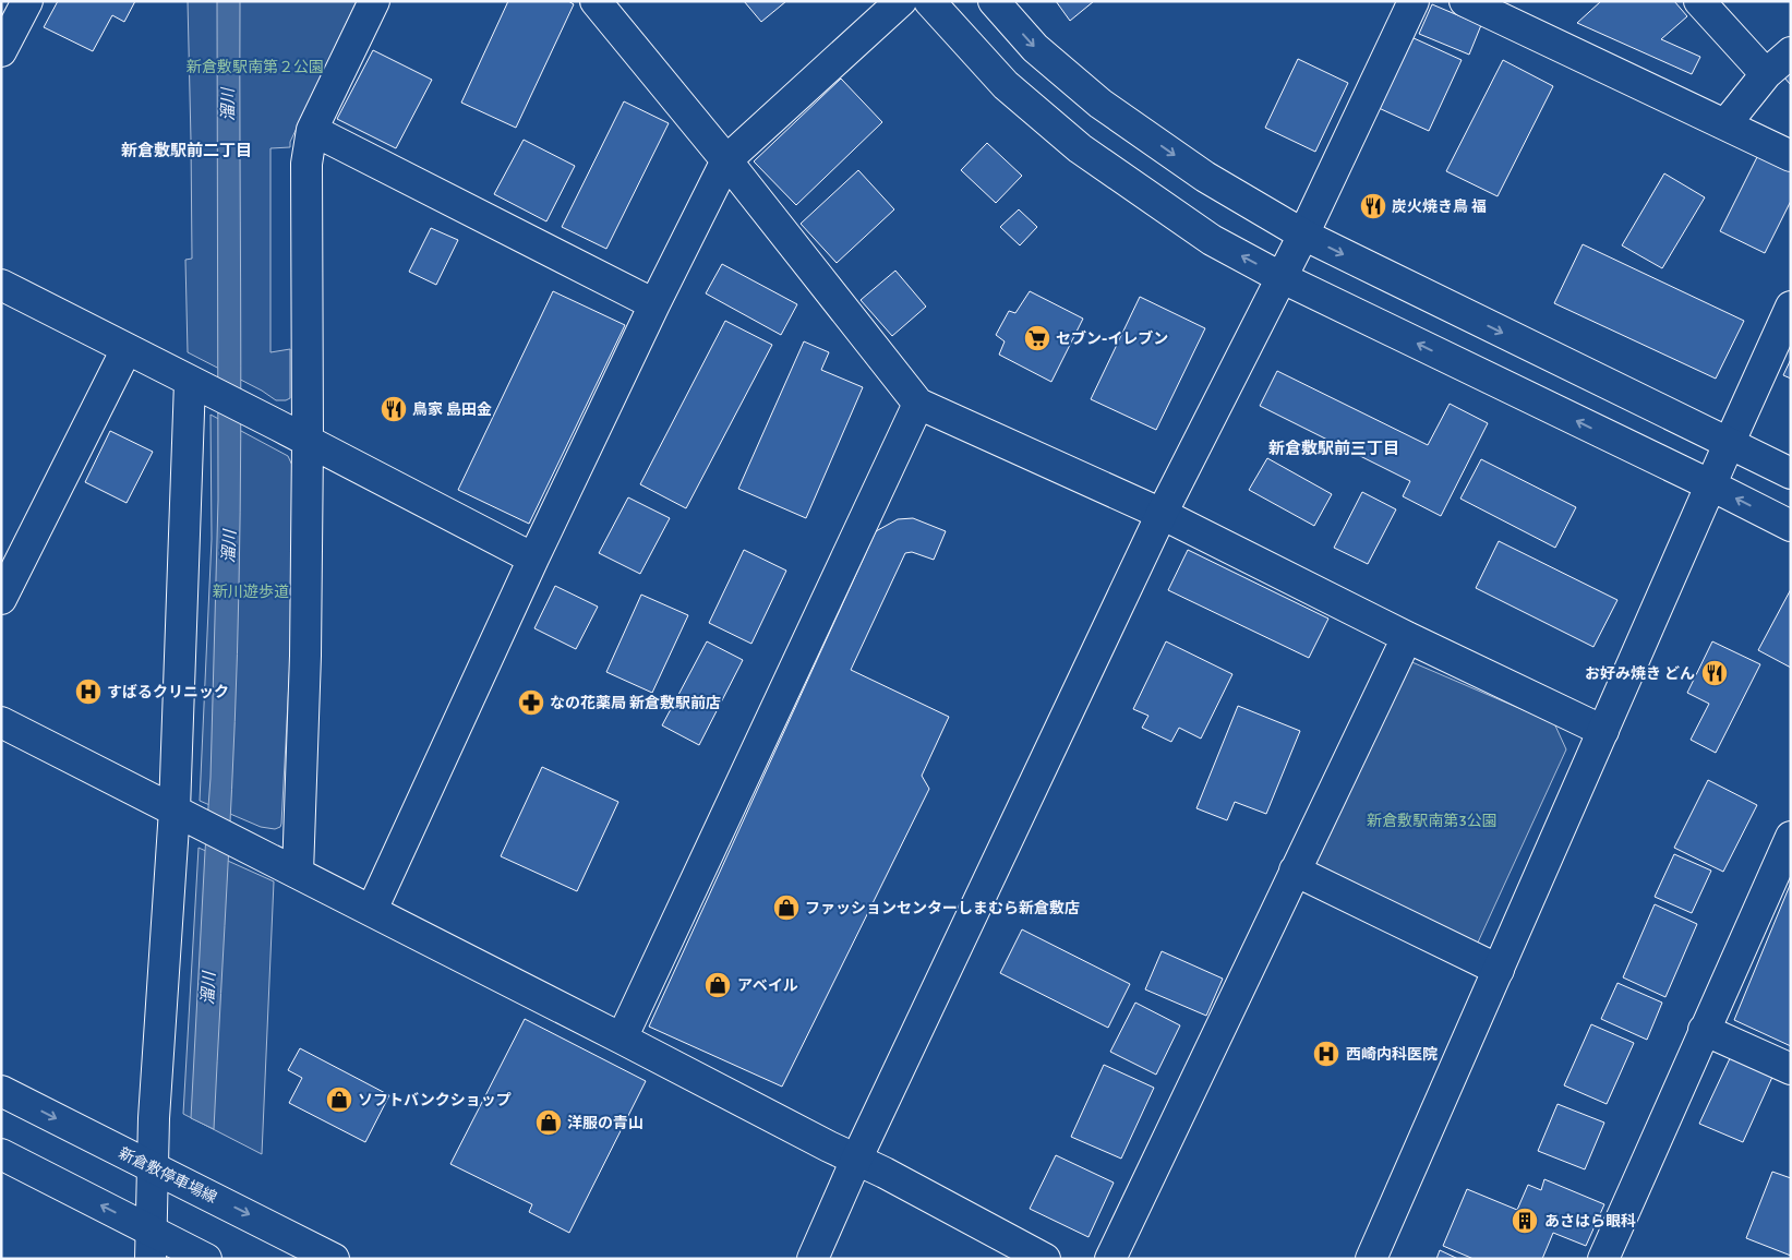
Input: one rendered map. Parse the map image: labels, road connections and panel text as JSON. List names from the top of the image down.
{
  "streets": {
    "street": ["新倉敷停車場線"]
  },
  "districts": ["新倉敷駅前二丁目", "新倉敷駅前三丁目"],
  "water": ["溜川"],
  "parks": ["新倉敷駅南第２公園", "新川遊歩道", "新倉敷駅南第3公園"],
  "places": {
    "restaurant": ["炭火焼き鳥 福", "鳥家 島田金", "お好み焼き どん"],
    "supermarket": ["セブン-イレブン"],
    "hospital": ["すばるクリニック", "西崎内科医院"],
    "pharmacy": ["なの花薬局 新倉敷駅前店"],
    "shop": [
      "ファッションセンターしまむら新倉敷店",
      "アベイル",
      "ソフトバンクショップ",
      "洋服の青山"
    ],
    "building": ["あさはら眼科"]
  }
}
